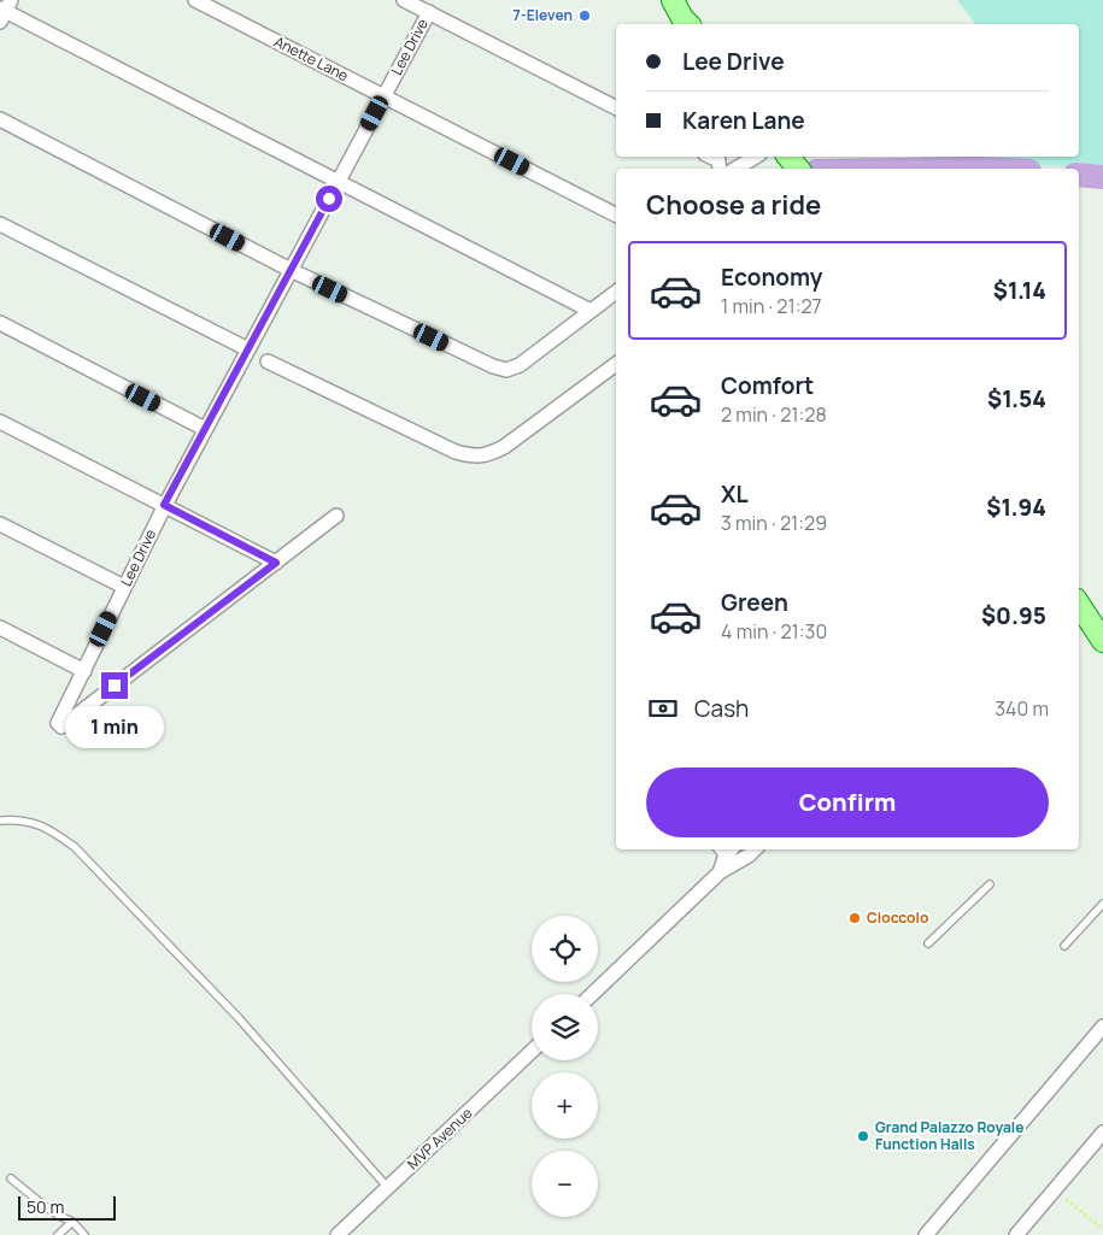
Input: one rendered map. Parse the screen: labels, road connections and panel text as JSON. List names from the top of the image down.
{
  "streets": {
    "street": ["Lee Drive", "Anette Lane", "MVP Avenue"]
  },
  "crossings": [
    ["Lee Drive", "Anette Lane"]
  ],
  "places": ["7-Eleven", "Cioccolo", "Grand Palazzo Royale Function Halls"],
  "scale_bar": "50 m",
  "page": {
    "banner": ["Lee Drive", "Karen Lane"],
    "heading": "Choose a ride",
    "list": [
      {
        "name": "Economy",
        "note": "1 min · 21:27",
        "value": "$1.14"
      },
      {
        "name": "Comfort",
        "note": "2 min · 21:28",
        "value": "$1.54"
      },
      {
        "name": "XL",
        "note": "3 min · 21:29",
        "value": "$1.94"
      },
      {
        "name": "Green",
        "note": "4 min · 21:30",
        "value": "$0.95"
      }
    ],
    "pay": ["Cash", "340 m"],
    "bubble": "1 min",
    "buttons": "Confirm",
    "map_buttons": ["+", "−"],
    "scale": "50 m"
  }
}
